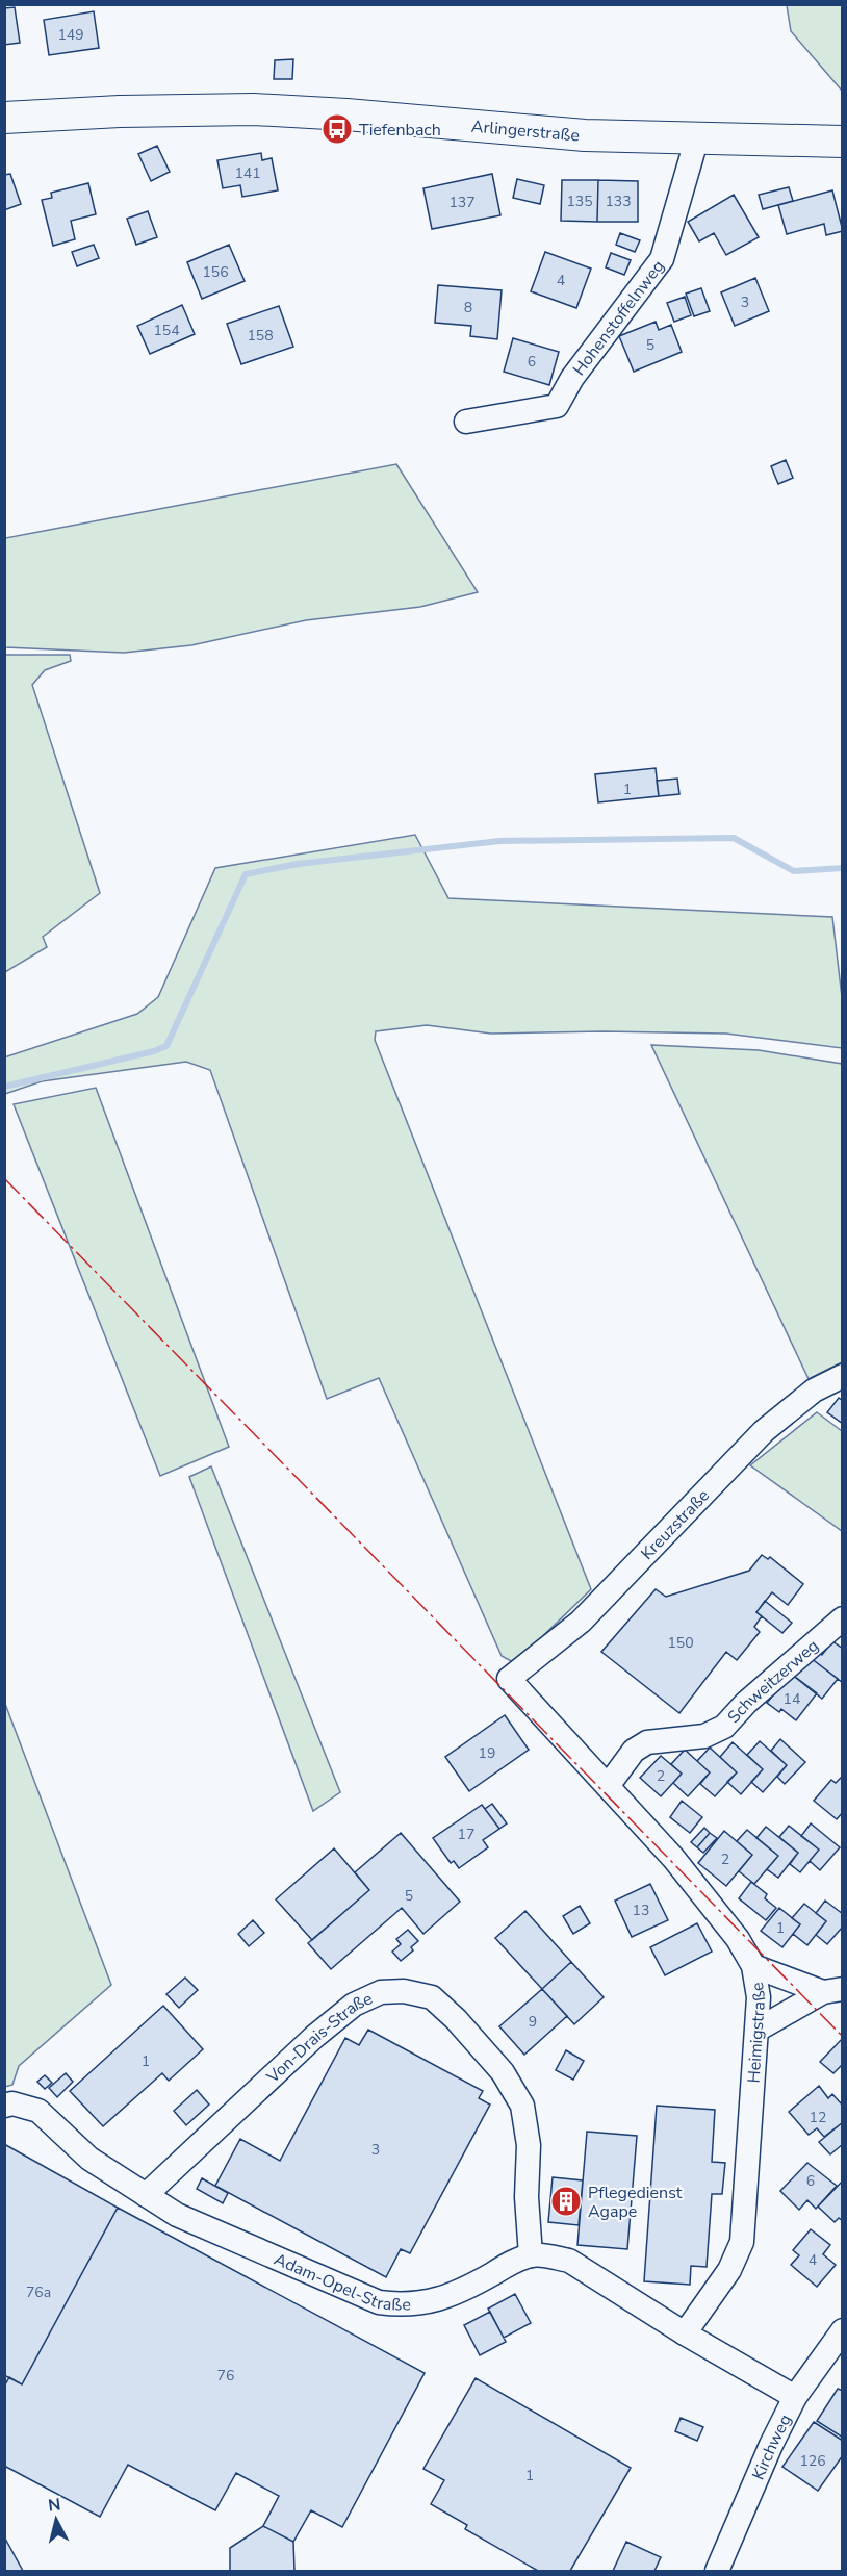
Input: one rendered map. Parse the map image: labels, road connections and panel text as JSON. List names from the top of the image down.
{
  "streets": {
    "main road": ["Arlingerstraße"],
    "street": [
      "Hohenstoffelnweg",
      "Kreuzstraße",
      "Schweitzerweg",
      "Heimigstraße",
      "Von-Drais-Straße",
      "Adam-Opel-Straße",
      "Kirchweg"
    ]
  },
  "crossings": [
    ["Arlingerstraße", "Hohenstoffelnweg"],
    ["Kreuzstraße", "Heimigstraße"],
    ["Schweitzerweg", "Heimigstraße"],
    ["Von-Drais-Straße", "Adam-Opel-Straße"]
  ],
  "places": {
    "bus stop": ["Tiefenbach"],
    "building": ["Pflegedienst Agape"]
  },
  "house_numbers": [
    "149",
    "141",
    "135",
    "133",
    "137",
    "156",
    "4",
    "3",
    "8",
    "154",
    "158",
    "5",
    "6",
    "1",
    "150",
    "14",
    "19",
    "2",
    "17",
    "2",
    "5",
    "13",
    "1",
    "9",
    "1",
    "12",
    "3",
    "6",
    "4",
    "76a",
    "76",
    "126",
    "1"
  ],
  "north": "top"
}
